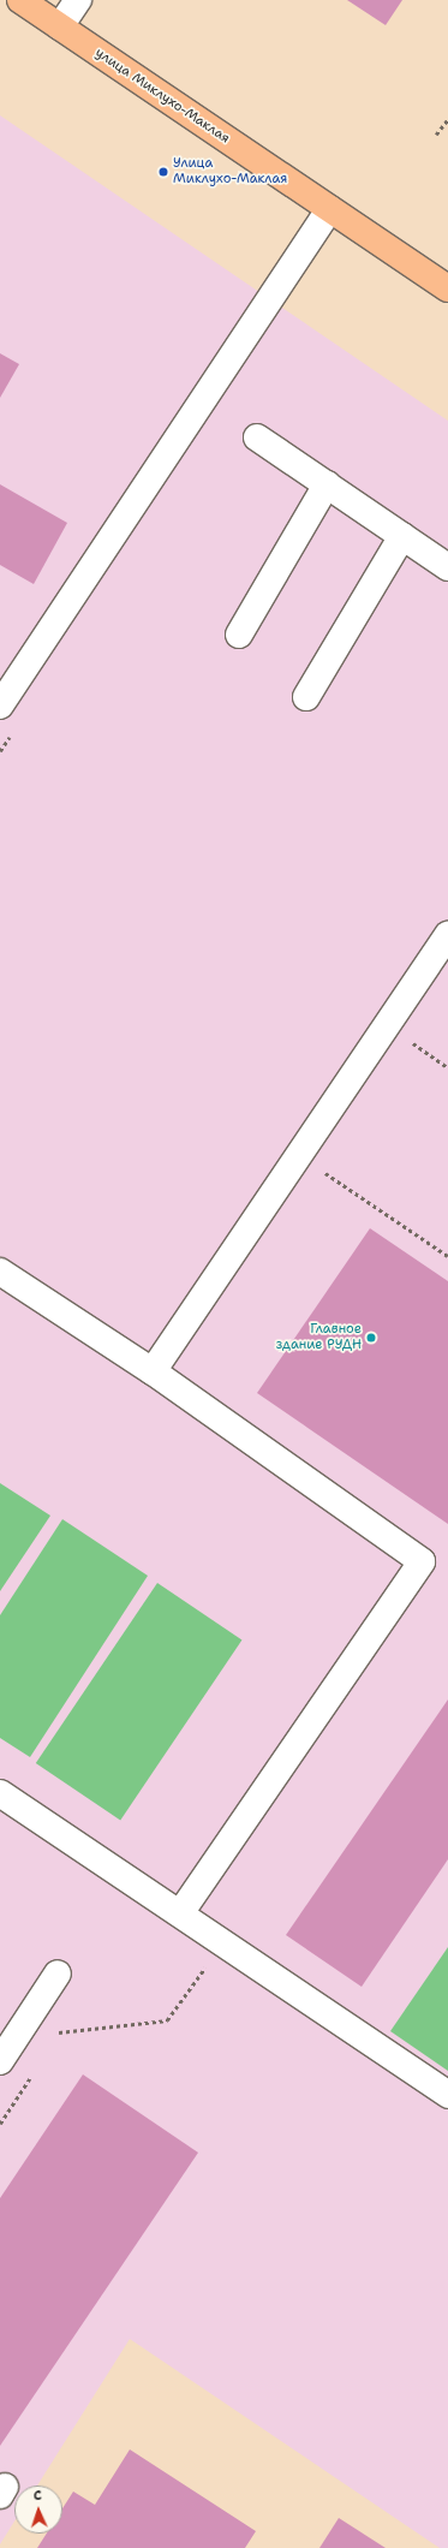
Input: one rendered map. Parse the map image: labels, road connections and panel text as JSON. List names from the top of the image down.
{
  "streets": {
    "main road": ["улица Миклухо-Маклая"]
  },
  "places": ["Улица Миклухо-Маклая", "Главное здание РУДН"],
  "north": "top"
}
